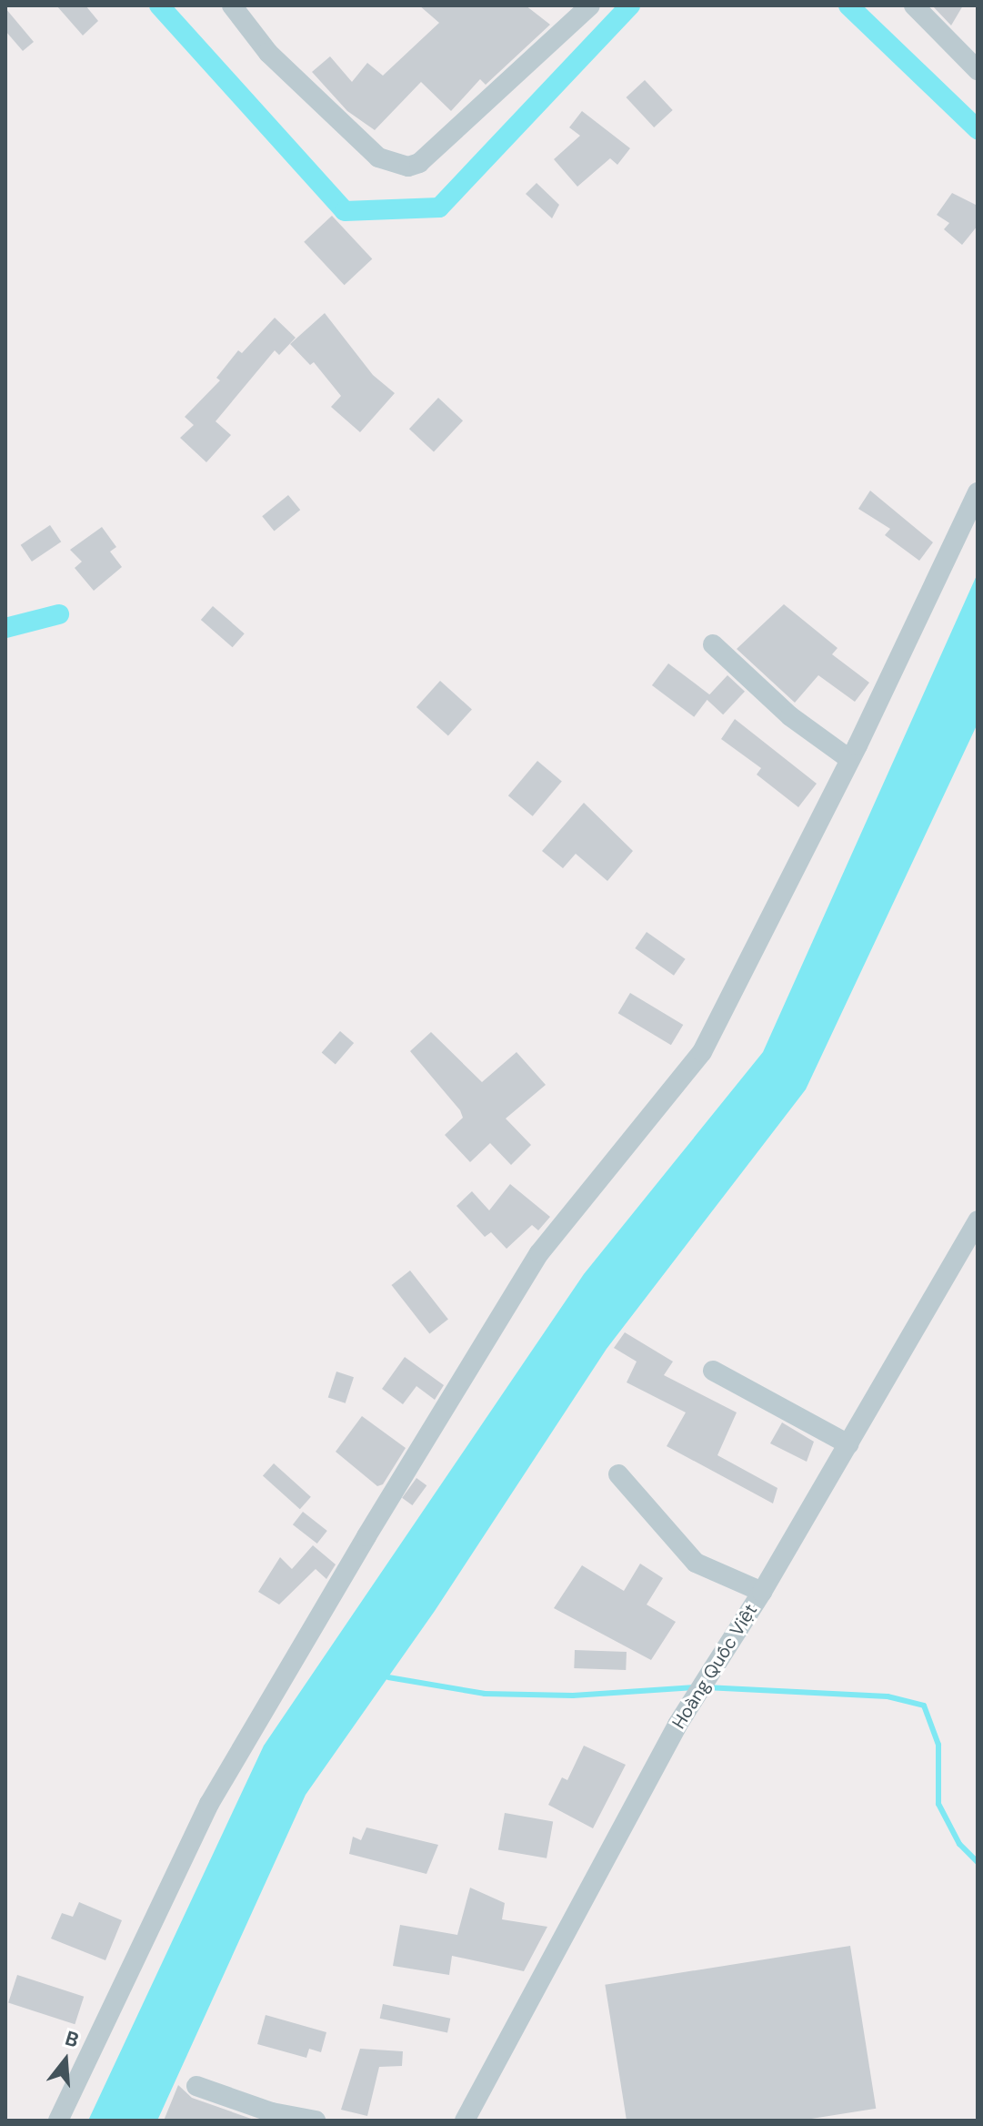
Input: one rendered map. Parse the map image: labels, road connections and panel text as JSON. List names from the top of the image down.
{
  "streets": {
    "street": ["Hoàng Quốc Việt"]
  },
  "north": "top"
}
